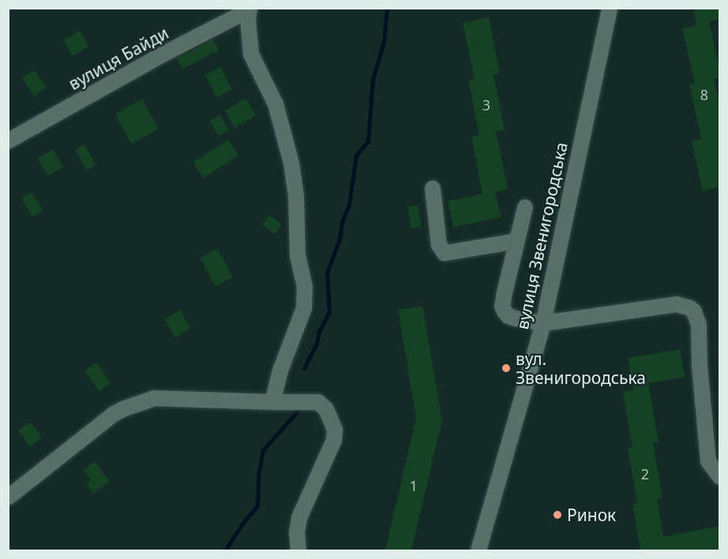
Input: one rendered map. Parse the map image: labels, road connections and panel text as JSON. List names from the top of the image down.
{
  "streets": {
    "street": ["вулиця Байди", "вулиця Звенигородська"]
  },
  "places": ["вул. Звенигородська", "Ринок"],
  "house_numbers": [
    "8",
    "3",
    "2",
    "1"
  ]
}
